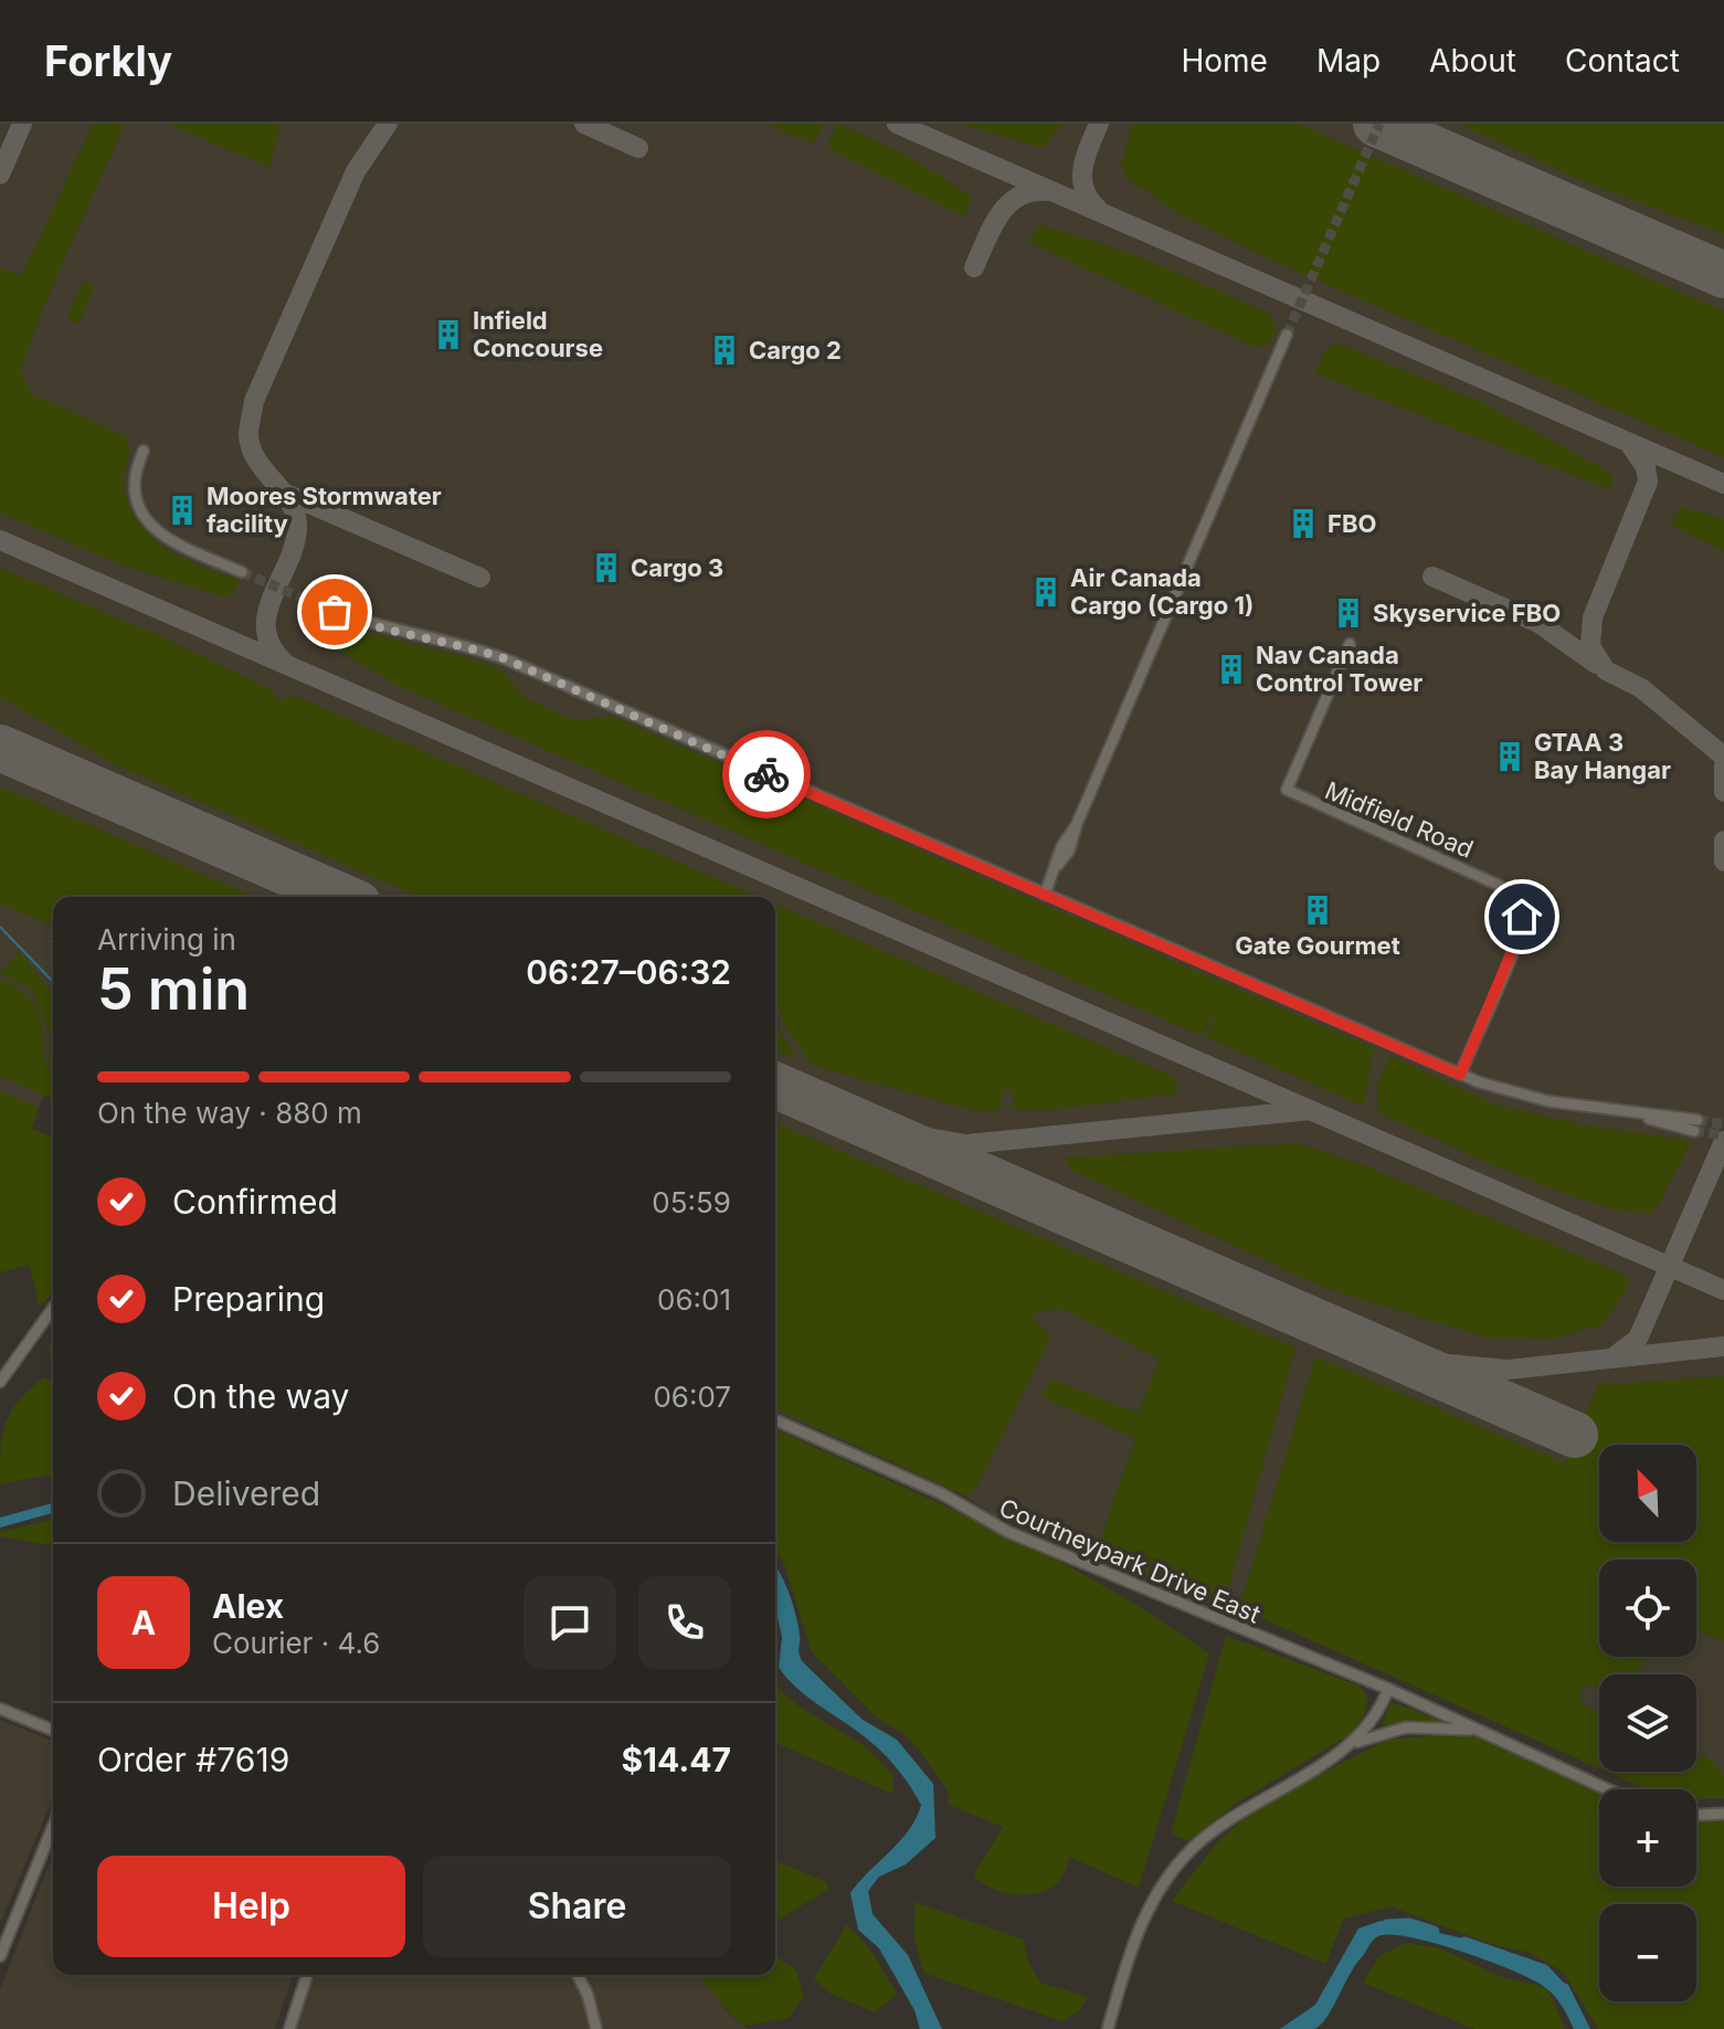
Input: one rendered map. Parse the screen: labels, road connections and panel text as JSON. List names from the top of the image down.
{
  "streets": {
    "street": ["Midfield Road", "Courtneypark Drive East"]
  },
  "places": {
    "building": [
      "Infield Concourse",
      "Cargo 2",
      "Moores Stormwater facility",
      "FBO",
      "Cargo 3",
      "Air Canada Cargo (Cargo 1)",
      "Skyservice FBO",
      "Nav Canada Control Tower",
      "GTAA 3 Bay Hangar",
      "Gate Gourmet"
    ]
  },
  "north": "top left",
  "page": {
    "header": "Forkly",
    "nav": [
      "Home",
      "Map",
      "About",
      "Contact"
    ],
    "heading": ["5 min", "Arriving in", "06:27–06:32"],
    "panel": [
      "Alex",
      "Courier · 4.6",
      "Order #7619",
      "$14.47"
    ],
    "bar": "On the way · 880 m",
    "list": [
      ["Confirmed", "05:59"],
      ["Preparing", "06:01"],
      ["On the way", "06:07"],
      "Delivered"
    ],
    "map_buttons": ["+", "−"],
    "round": "A",
    "buttons": ["Help", "Share"]
  }
}
